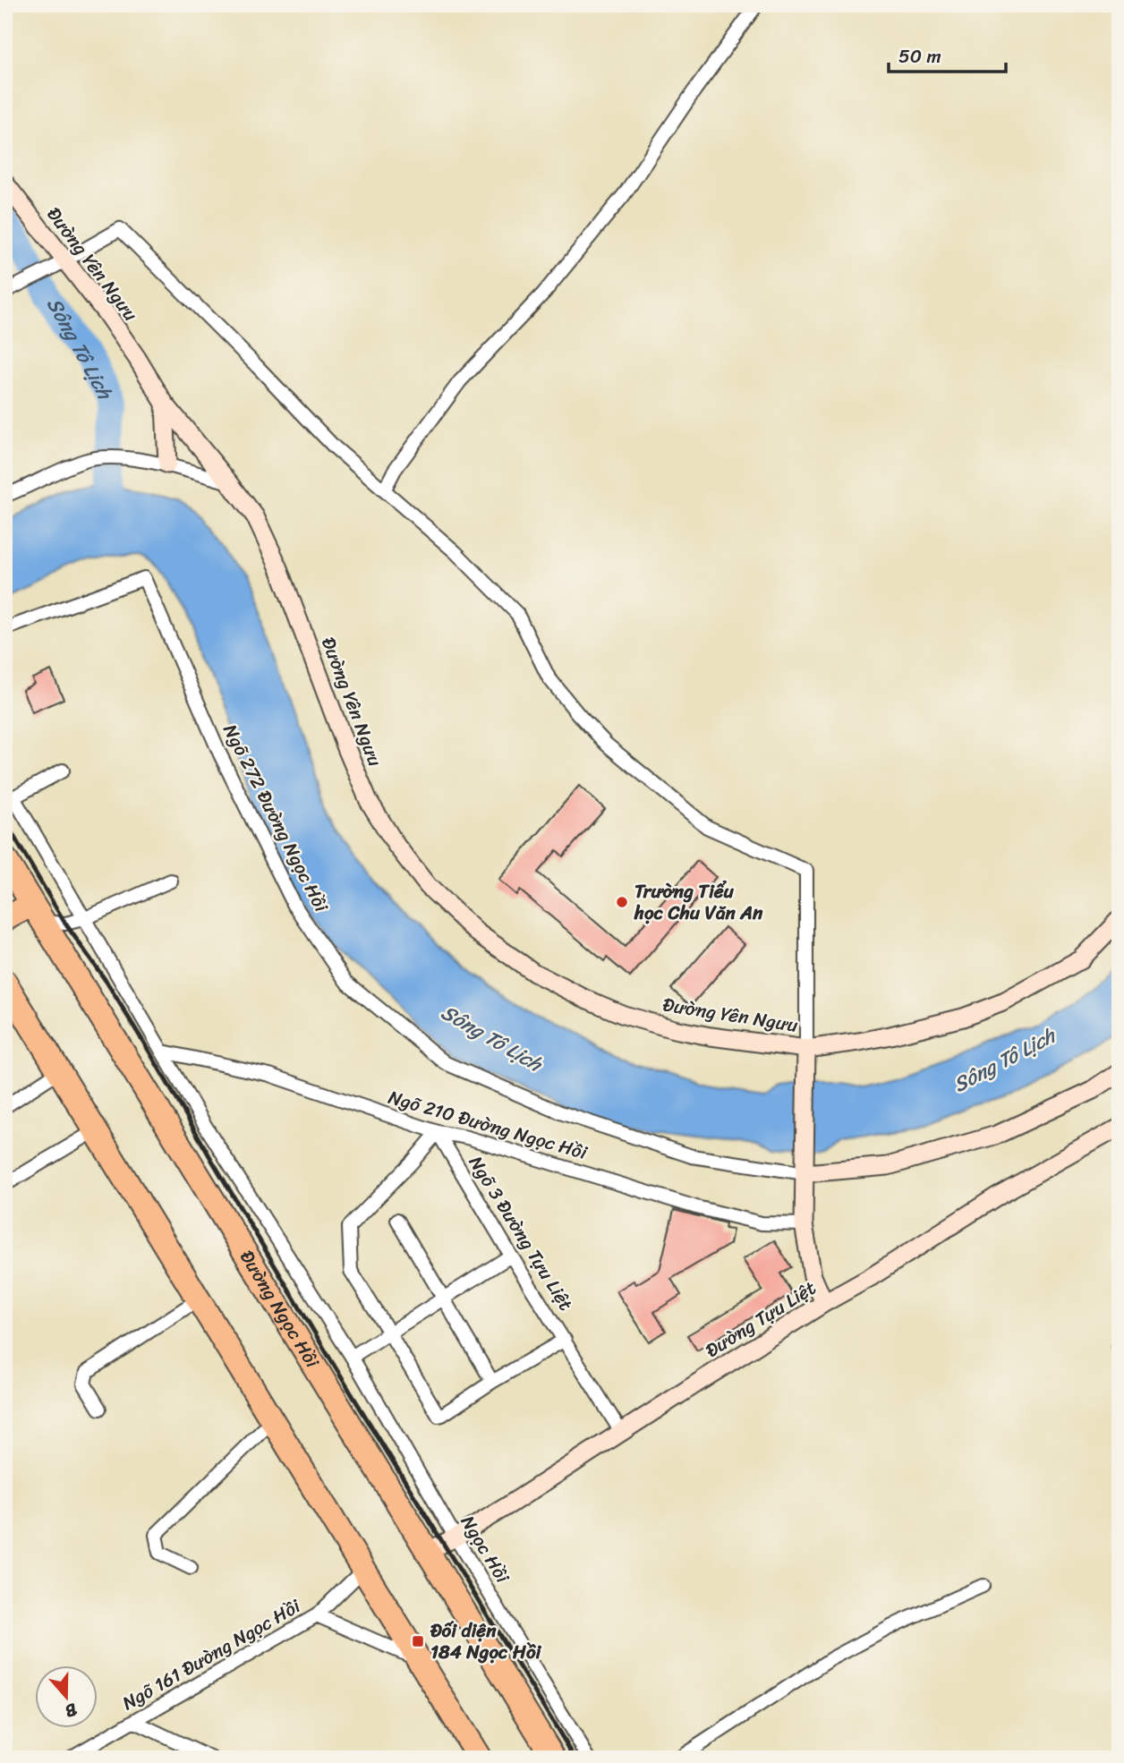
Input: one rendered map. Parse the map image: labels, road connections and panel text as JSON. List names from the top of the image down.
{
  "streets": {
    "highway": ["Đường Ngọc Hồi"],
    "street": [
      "Đường Yên Ngưu",
      "Ngõ 272 Đường Ngọc Hồi",
      "Ngõ 210 Đường Ngọc Hồi",
      "Ngõ 3 Đường Tựu Liệt",
      "Đường Tựu Liệt",
      "Ngọc Hồi",
      "Ngõ 161 Đường Ngọc Hồi"
    ]
  },
  "crossings": [
    ["Ngõ 210 Đường Ngọc Hồi", "Ngõ 3 Đường Tựu Liệt"],
    ["Ngõ 210 Đường Ngọc Hồi", "Ngọc Hồi"],
    ["Ngõ 3 Đường Tựu Liệt", "Đường Tựu Liệt"],
    ["Đường Ngọc Hồi", "Đường Tựu Liệt"],
    ["Đường Tựu Liệt", "Ngọc Hồi"]
  ],
  "water": ["Sông Tô Lịch"],
  "places": {
    "other": ["Trường Tiểu học Chu Văn An"],
    "transit": ["Đối diện 184 Ngọc Hồi"]
  },
  "scale_bar": "50 m",
  "north": "bottom"
}
